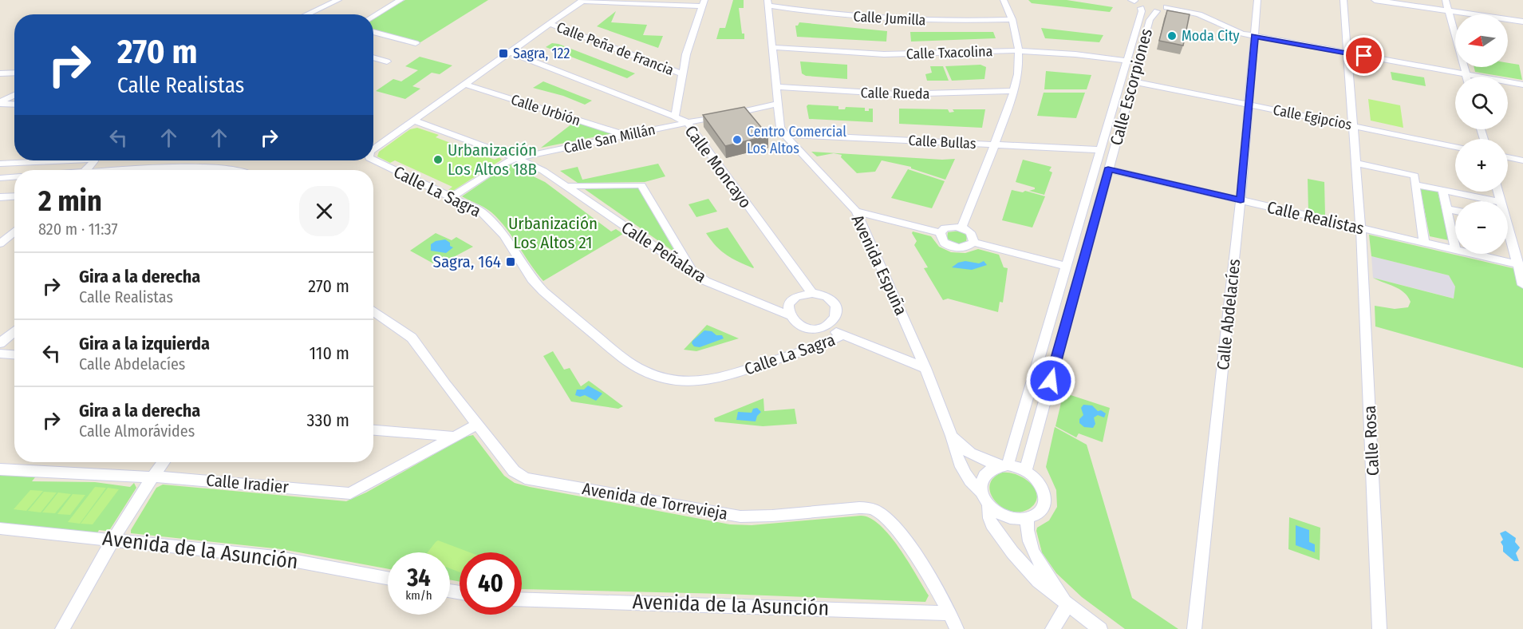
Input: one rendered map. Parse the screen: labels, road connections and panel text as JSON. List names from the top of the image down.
{
  "streets": {
    "street": [
      "Calle Jumilla",
      "Calle Peña de Francia",
      "Calle Txacolina",
      "Calle Escorpiones",
      "Calle Rueda",
      "Calle Urbión",
      "Calle Egipcios",
      "Calle San Millán",
      "Calle Bullas",
      "Calle Moncayo",
      "Calle La Sagra",
      "Calle Realistas",
      "Calle Peñalara",
      "Avenida Espuña",
      "Calle Abdelacíes",
      "Calle Rosa",
      "Calle Iradier",
      "Avenida de Torrevieja",
      "Avenida de la Asunción"
    ]
  },
  "crossings": [
    ["Calle Jumilla", "Avenida Espuña"],
    ["Calle Peña de Francia", "Calle La Sagra"],
    ["Calle Txacolina", "Calle Escorpiones"],
    ["Calle Txacolina", "Avenida Espuña"],
    ["Calle Escorpiones", "Calle Egipcios"],
    ["Calle Escorpiones", "Calle Bullas"],
    ["Calle Escorpiones", "Calle Realistas"],
    ["Calle Escorpiones", "Avenida Espuña"],
    ["Calle Rueda", "Avenida Espuña"],
    ["Calle Urbión", "Calle San Millán"],
    ["Calle Urbión", "Calle La Sagra"],
    ["Calle Egipcios", "Calle Abdelacíes"],
    ["Calle Egipcios", "Calle Rosa"],
    ["Calle San Millán", "Calle Moncayo"],
    ["Calle San Millán", "Calle La Sagra"],
    ["Calle San Millán", "Calle Peñalara"],
    ["Calle San Millán", "Avenida Espuña"],
    ["Calle Bullas", "Avenida Espuña"],
    ["Calle Moncayo", "Calle La Sagra"],
    ["Calle Moncayo", "Calle Peñalara"],
    ["Calle La Sagra", "Calle Peñalara"],
    ["Calle Realistas", "Calle Abdelacíes"],
    ["Calle Realistas", "Calle Rosa"],
    ["Calle Iradier", "Avenida de Torrevieja"],
    ["Avenida de Torrevieja", "Avenida de la Asunción"]
  ],
  "parks": ["Urbanización Los Altos 21"],
  "places": {
    "other": ["Moda City", "Centro Comercial Los Altos", "Urbanización Los Altos 18B"],
    "transit": ["Sagra, 122", "Sagra, 164"]
  },
  "north": "left",
  "page": {
    "map_buttons": ["+", "−"],
    "turn": ["270 m", "Calle Realistas"],
    "heading": ["2 min", "820 m · 11:37"],
    "list": [
      {
        "name": "Gira a la derecha",
        "note": "Calle Realistas",
        "value": "270 m"
      },
      {
        "name": "Gira a la izquierda",
        "note": "Calle Abdelacíes",
        "value": "110 m"
      },
      {
        "name": "Gira a la derecha",
        "note": "Calle Almorávides",
        "value": "330 m"
      }
    ],
    "speed": "34 km/h",
    "limit": "40"
  }
}
